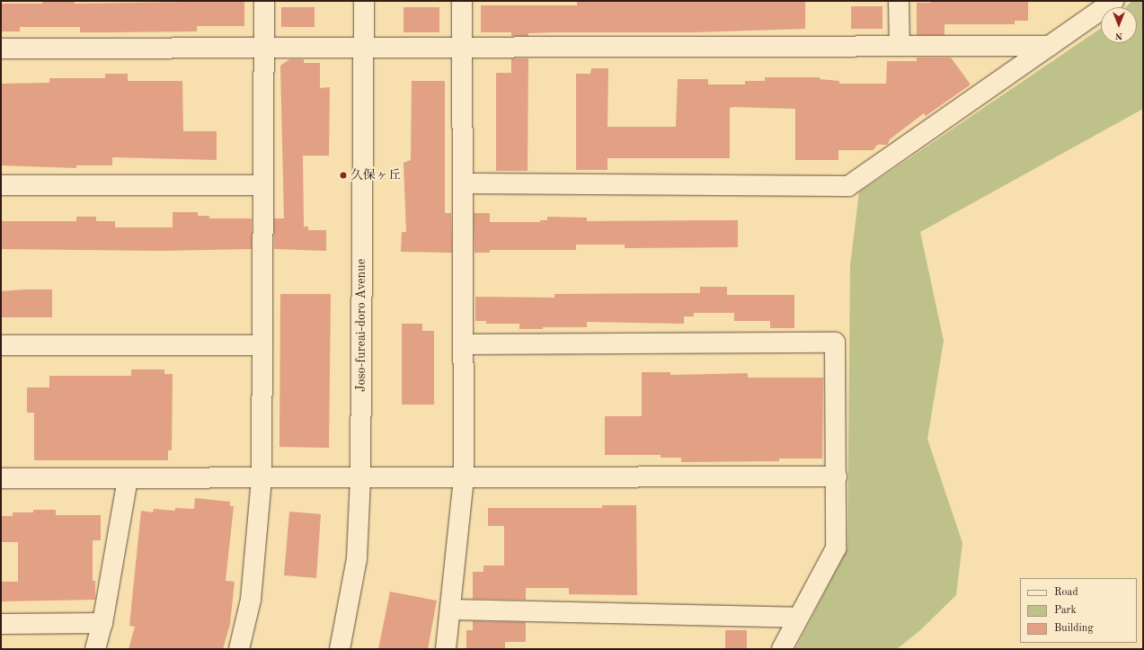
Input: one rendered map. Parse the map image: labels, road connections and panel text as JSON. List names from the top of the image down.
{
  "streets": {
    "street": ["Joso-fureai-doro Avenue"]
  },
  "places": ["久保ヶ丘"],
  "legend": ["Road", "Park", "Building"],
  "north": "bottom"
}
